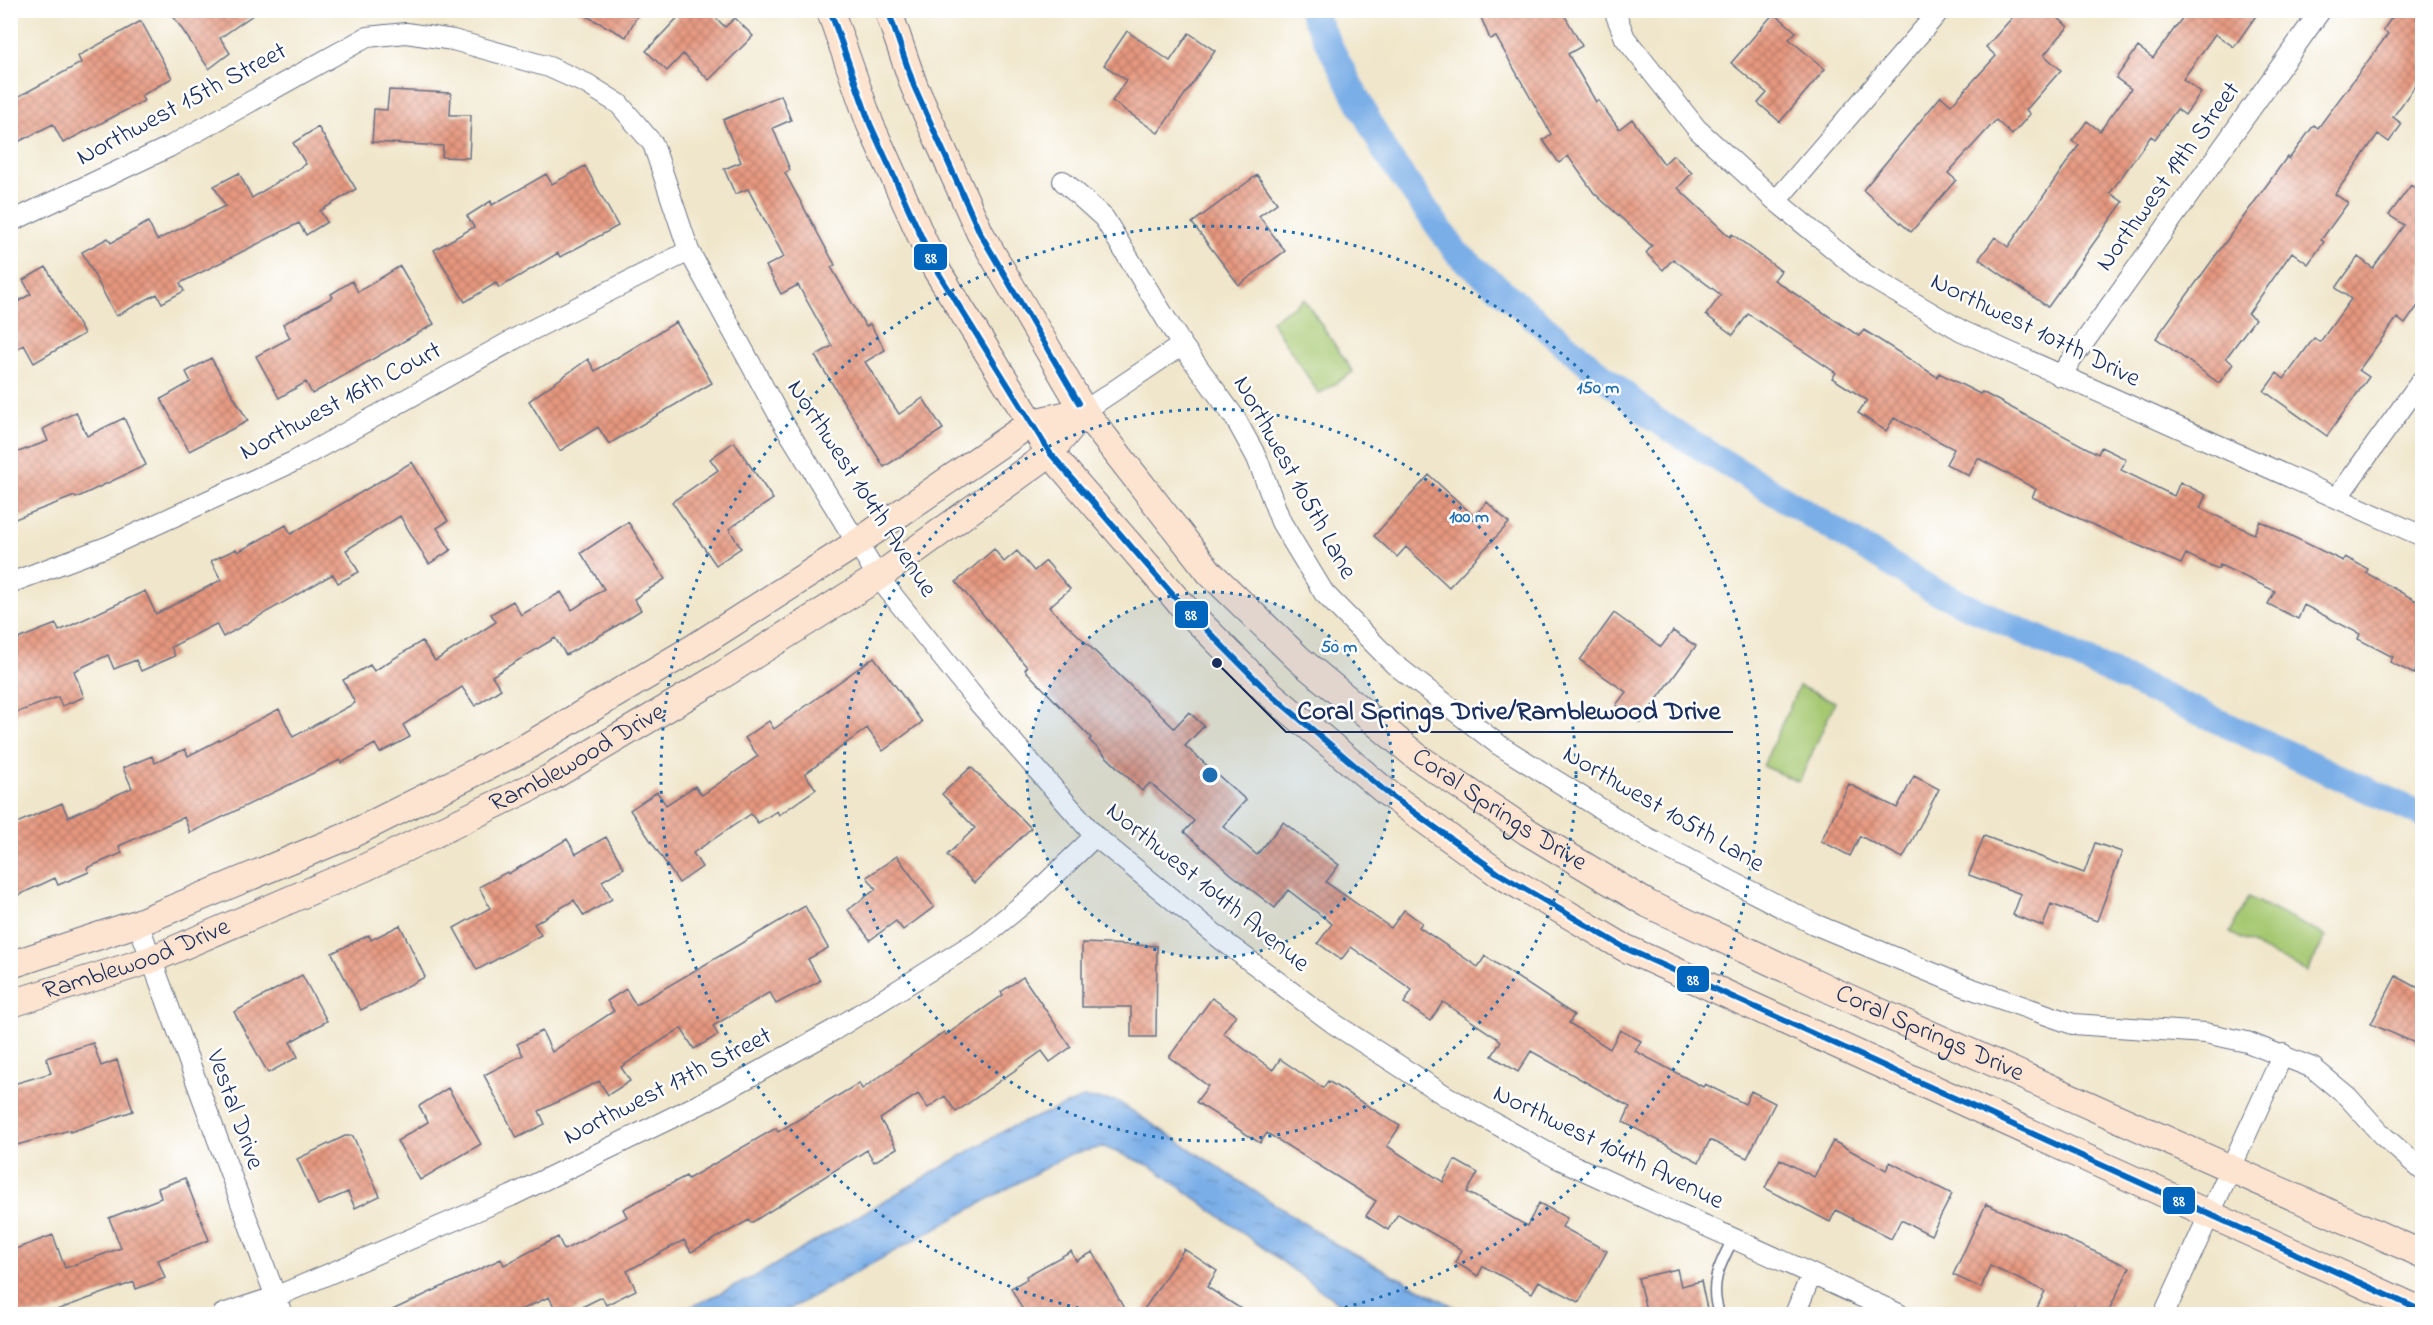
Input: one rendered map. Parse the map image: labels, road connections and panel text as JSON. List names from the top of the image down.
{
  "streets": {
    "main road": ["Ramblewood Drive", "Coral Springs Drive"],
    "street": [
      "Northwest 15th Street",
      "Northwest 19th Street",
      "Northwest 107th Drive",
      "Northwest 16th Court",
      "Northwest 105th Lane",
      "Northwest 104th Avenue",
      "Northwest 17th Street",
      "Vestal Drive"
    ]
  },
  "crossings": [
    ["Northwest 15th Street", "Northwest 104th Avenue"],
    ["Northwest 19th Street", "Northwest 107th Drive"],
    ["Northwest 16th Court", "Northwest 104th Avenue"],
    ["Northwest 105th Lane", "Ramblewood Drive"],
    ["Northwest 104th Avenue", "Ramblewood Drive"],
    ["Northwest 104th Avenue", "Northwest 17th Street"],
    ["Ramblewood Drive", "Coral Springs Drive"],
    ["Ramblewood Drive", "Vestal Drive"],
    ["Northwest 17th Street", "Vestal Drive"]
  ],
  "places": ["Coral Springs Drive/Ramblewood Drive"],
  "lines": ["transit line 88"],
  "rings": ["150 m", "100 m", "50 m"]
}
